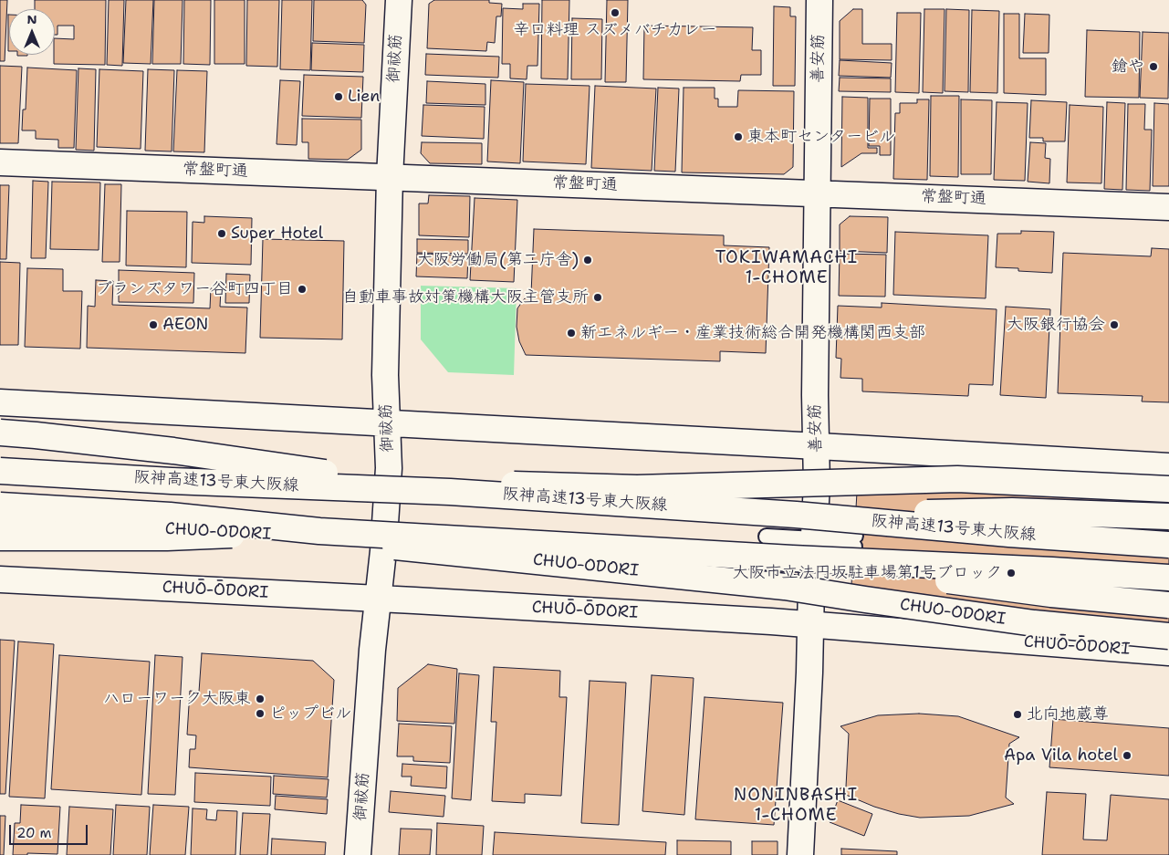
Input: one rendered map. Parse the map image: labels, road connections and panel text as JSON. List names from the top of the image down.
{
  "streets": {
    "main road": [
      "御祓筋",
      "善安筋",
      "常盤町通",
      "阪神高速13号東大阪線",
      "CHUO-ODORI",
      "CHUŌ-ŌDORI"
    ]
  },
  "crossings": [
    ["御祓筋", "常盤町通"],
    ["御祓筋", "CHUŌ-ŌDORI"],
    ["善安筋", "常盤町通"],
    ["善安筋", "CHUŌ-ŌDORI"]
  ],
  "districts": ["TOKIWAMACHI 1-CHOME", "NONINBASHI 1-CHOME"],
  "places": [
    "辛口料理 スズメバチカレー",
    "鎗や",
    "Lien",
    "東本町センタービル",
    "Super Hotel",
    "大阪労働局(第二庁舎)",
    "ブランズタワー谷町四丁目",
    "自動車事故対策機構大阪主管支所",
    "AEON",
    "大阪銀行協会",
    "新エネルギー・産業技術総合開発機構関西支部",
    "大阪市立法円坂駐車場第1号ブロック",
    "ハローワーク大阪東",
    "ピップビル",
    "北向地蔵尊",
    "Apa Vila hotel"
  ],
  "scale_bar": "20 m",
  "north": "top"
}
